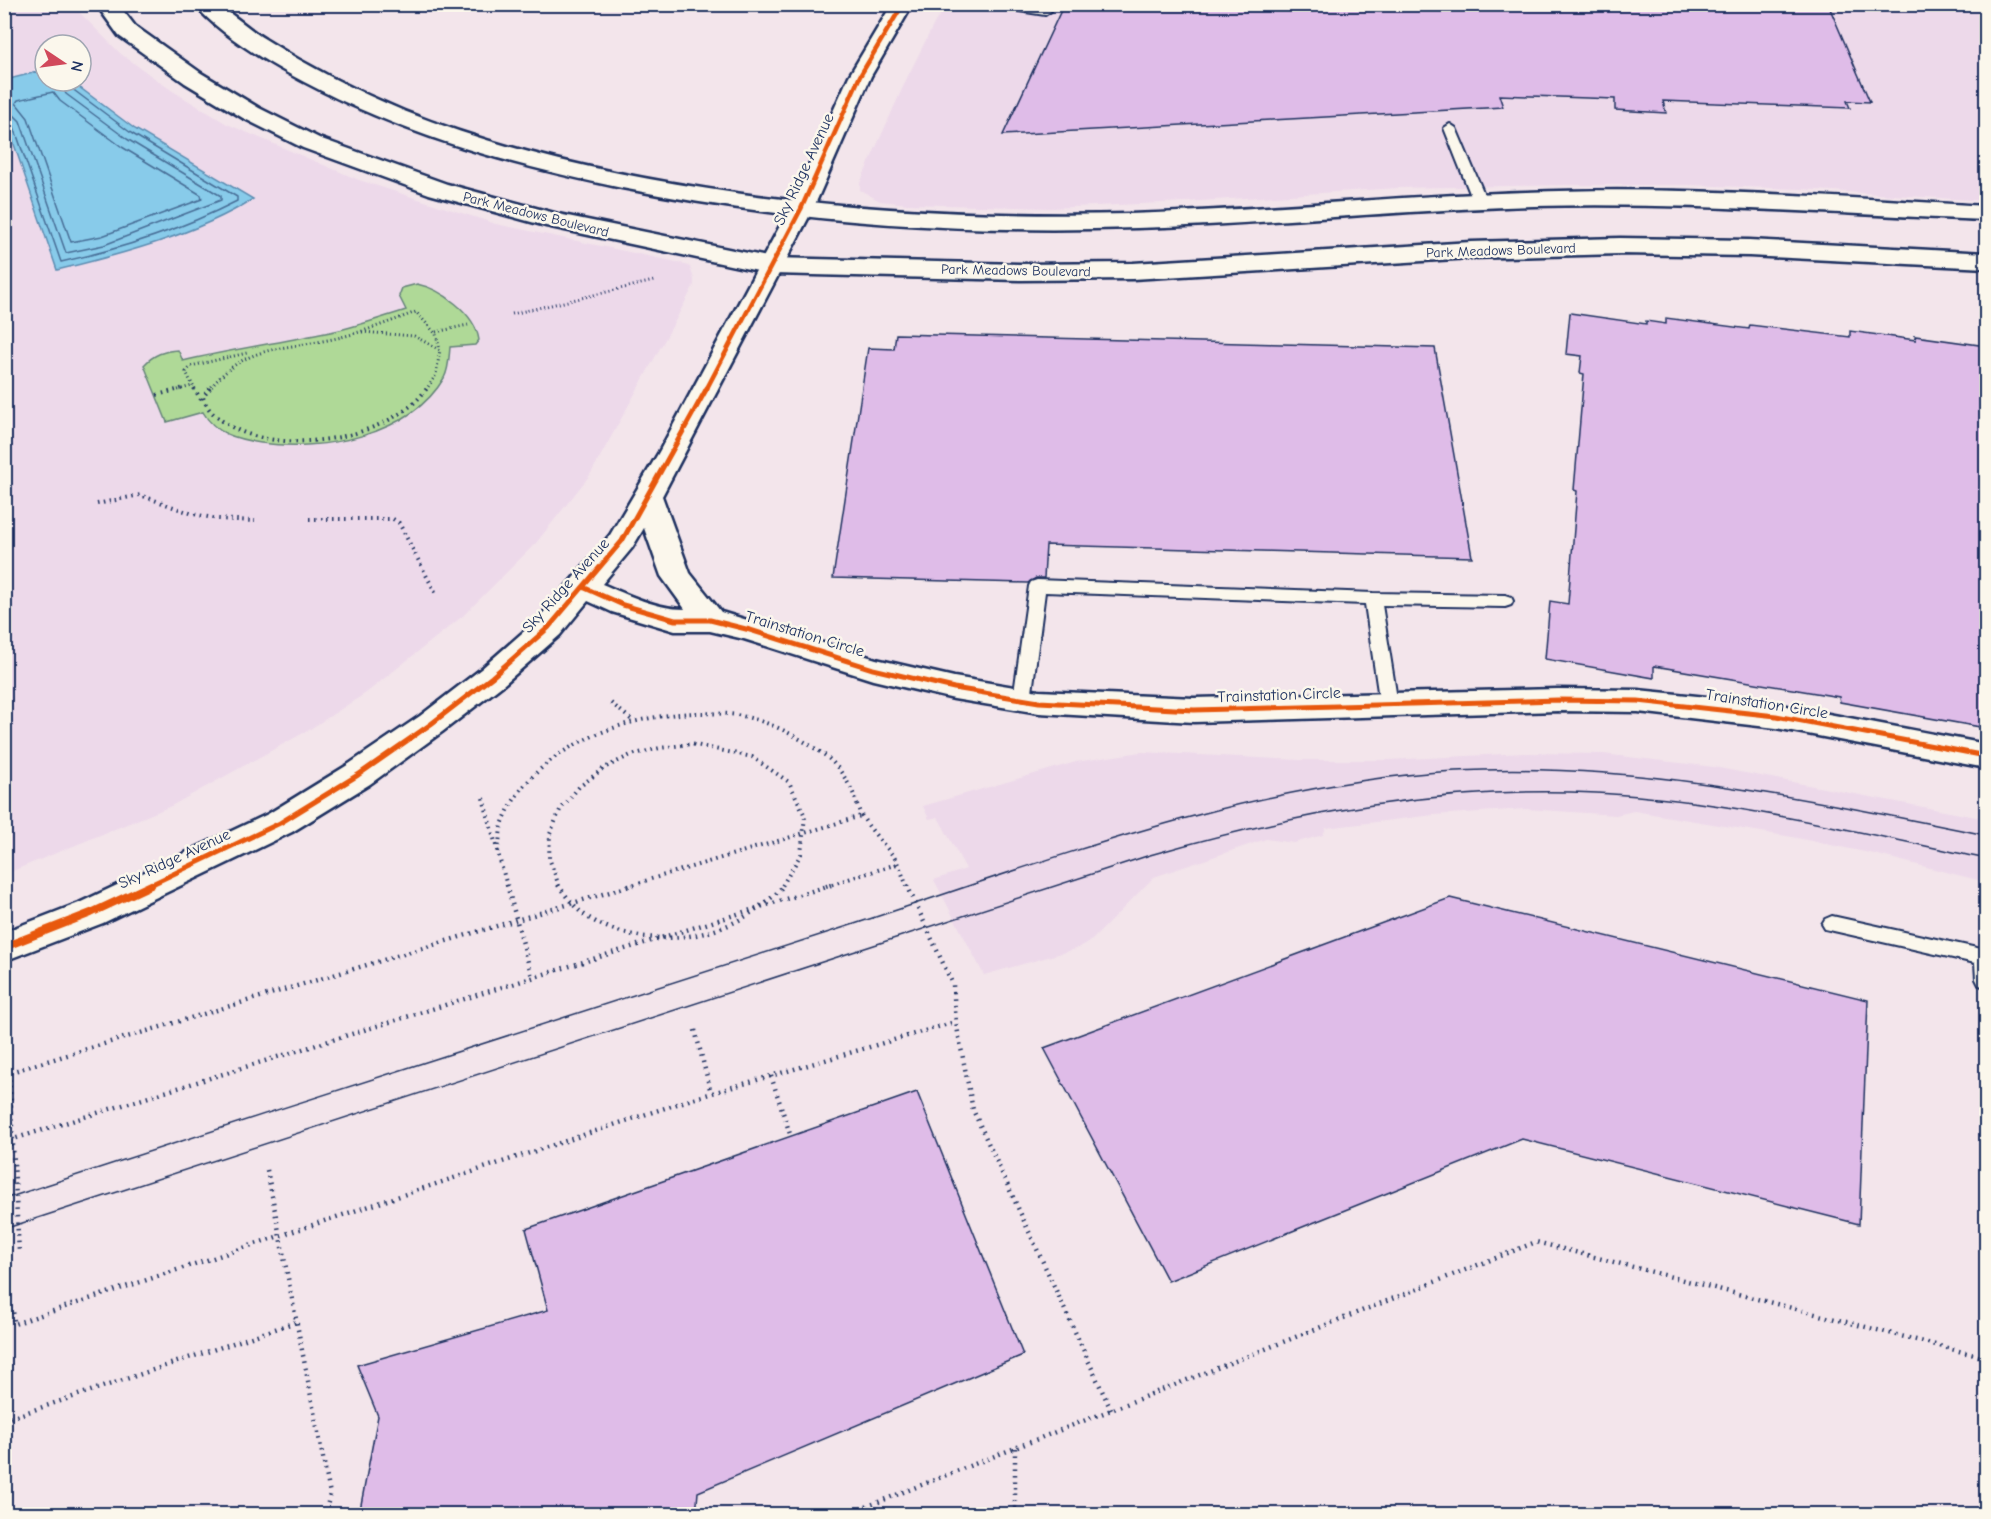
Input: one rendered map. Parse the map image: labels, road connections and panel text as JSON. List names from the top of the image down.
{
  "streets": {
    "main road": ["Sky Ridge Avenue", "Park Meadows Boulevard", "Trainstation Circle"]
  },
  "crossings": [
    ["Sky Ridge Avenue", "Park Meadows Boulevard"],
    ["Sky Ridge Avenue", "Trainstation Circle"]
  ],
  "north": "right"
}
